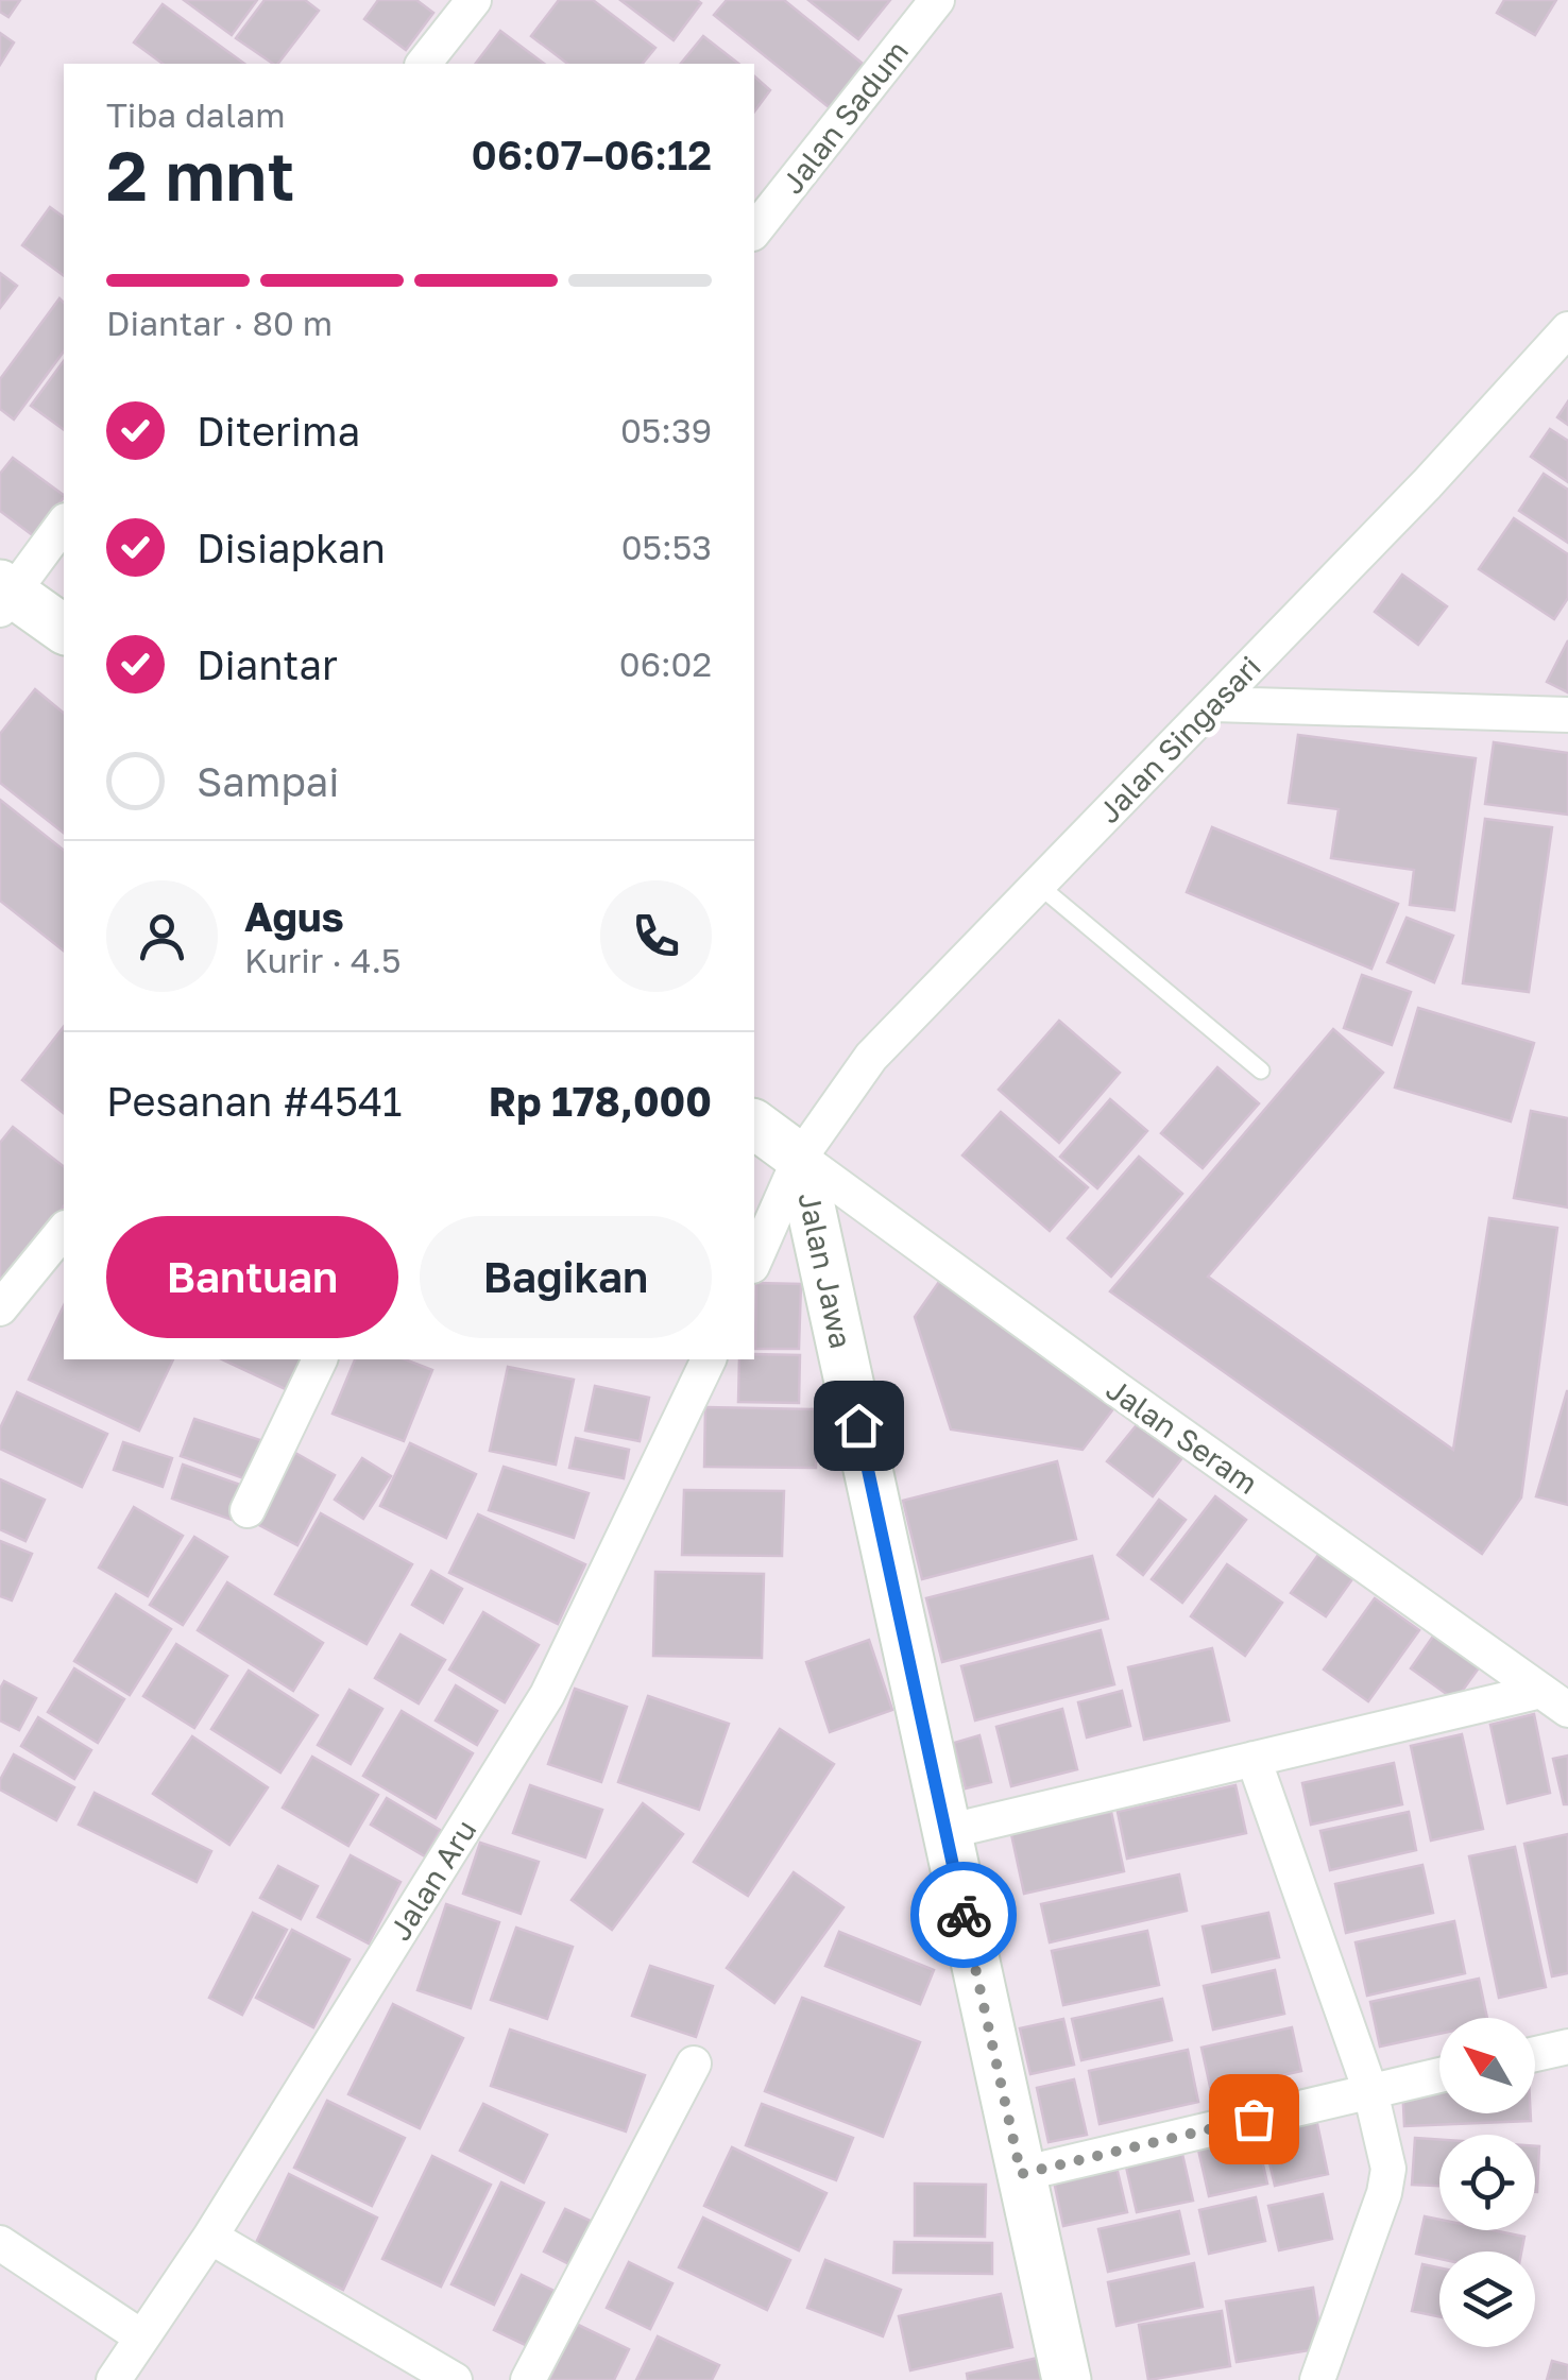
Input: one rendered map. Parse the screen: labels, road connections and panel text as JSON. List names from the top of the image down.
{
  "streets": {
    "street": [
      "Jalan Sadum",
      "Jalan Singasari",
      "Jalan Jawa",
      "Jalan Seram",
      "Jalan Aru"
    ]
  },
  "crossings": [
    ["Jalan Singasari", "Jalan Jawa"],
    ["Jalan Singasari", "Jalan Seram"],
    ["Jalan Jawa", "Jalan Seram"]
  ],
  "north": "top left",
  "page": {
    "heading": ["2 mnt", "Tiba dalam", "06:07–06:12"],
    "panel": [
      "Agus",
      "Kurir · 4.5",
      "Pesanan #4541",
      "Rp 178,000"
    ],
    "bar": "Diantar · 80 m",
    "list": [
      ["Diterima", "05:39"],
      ["Disiapkan", "05:53"],
      ["Diantar", "06:02"],
      "Sampai"
    ],
    "buttons": ["Bantuan", "Bagikan"]
  }
}
